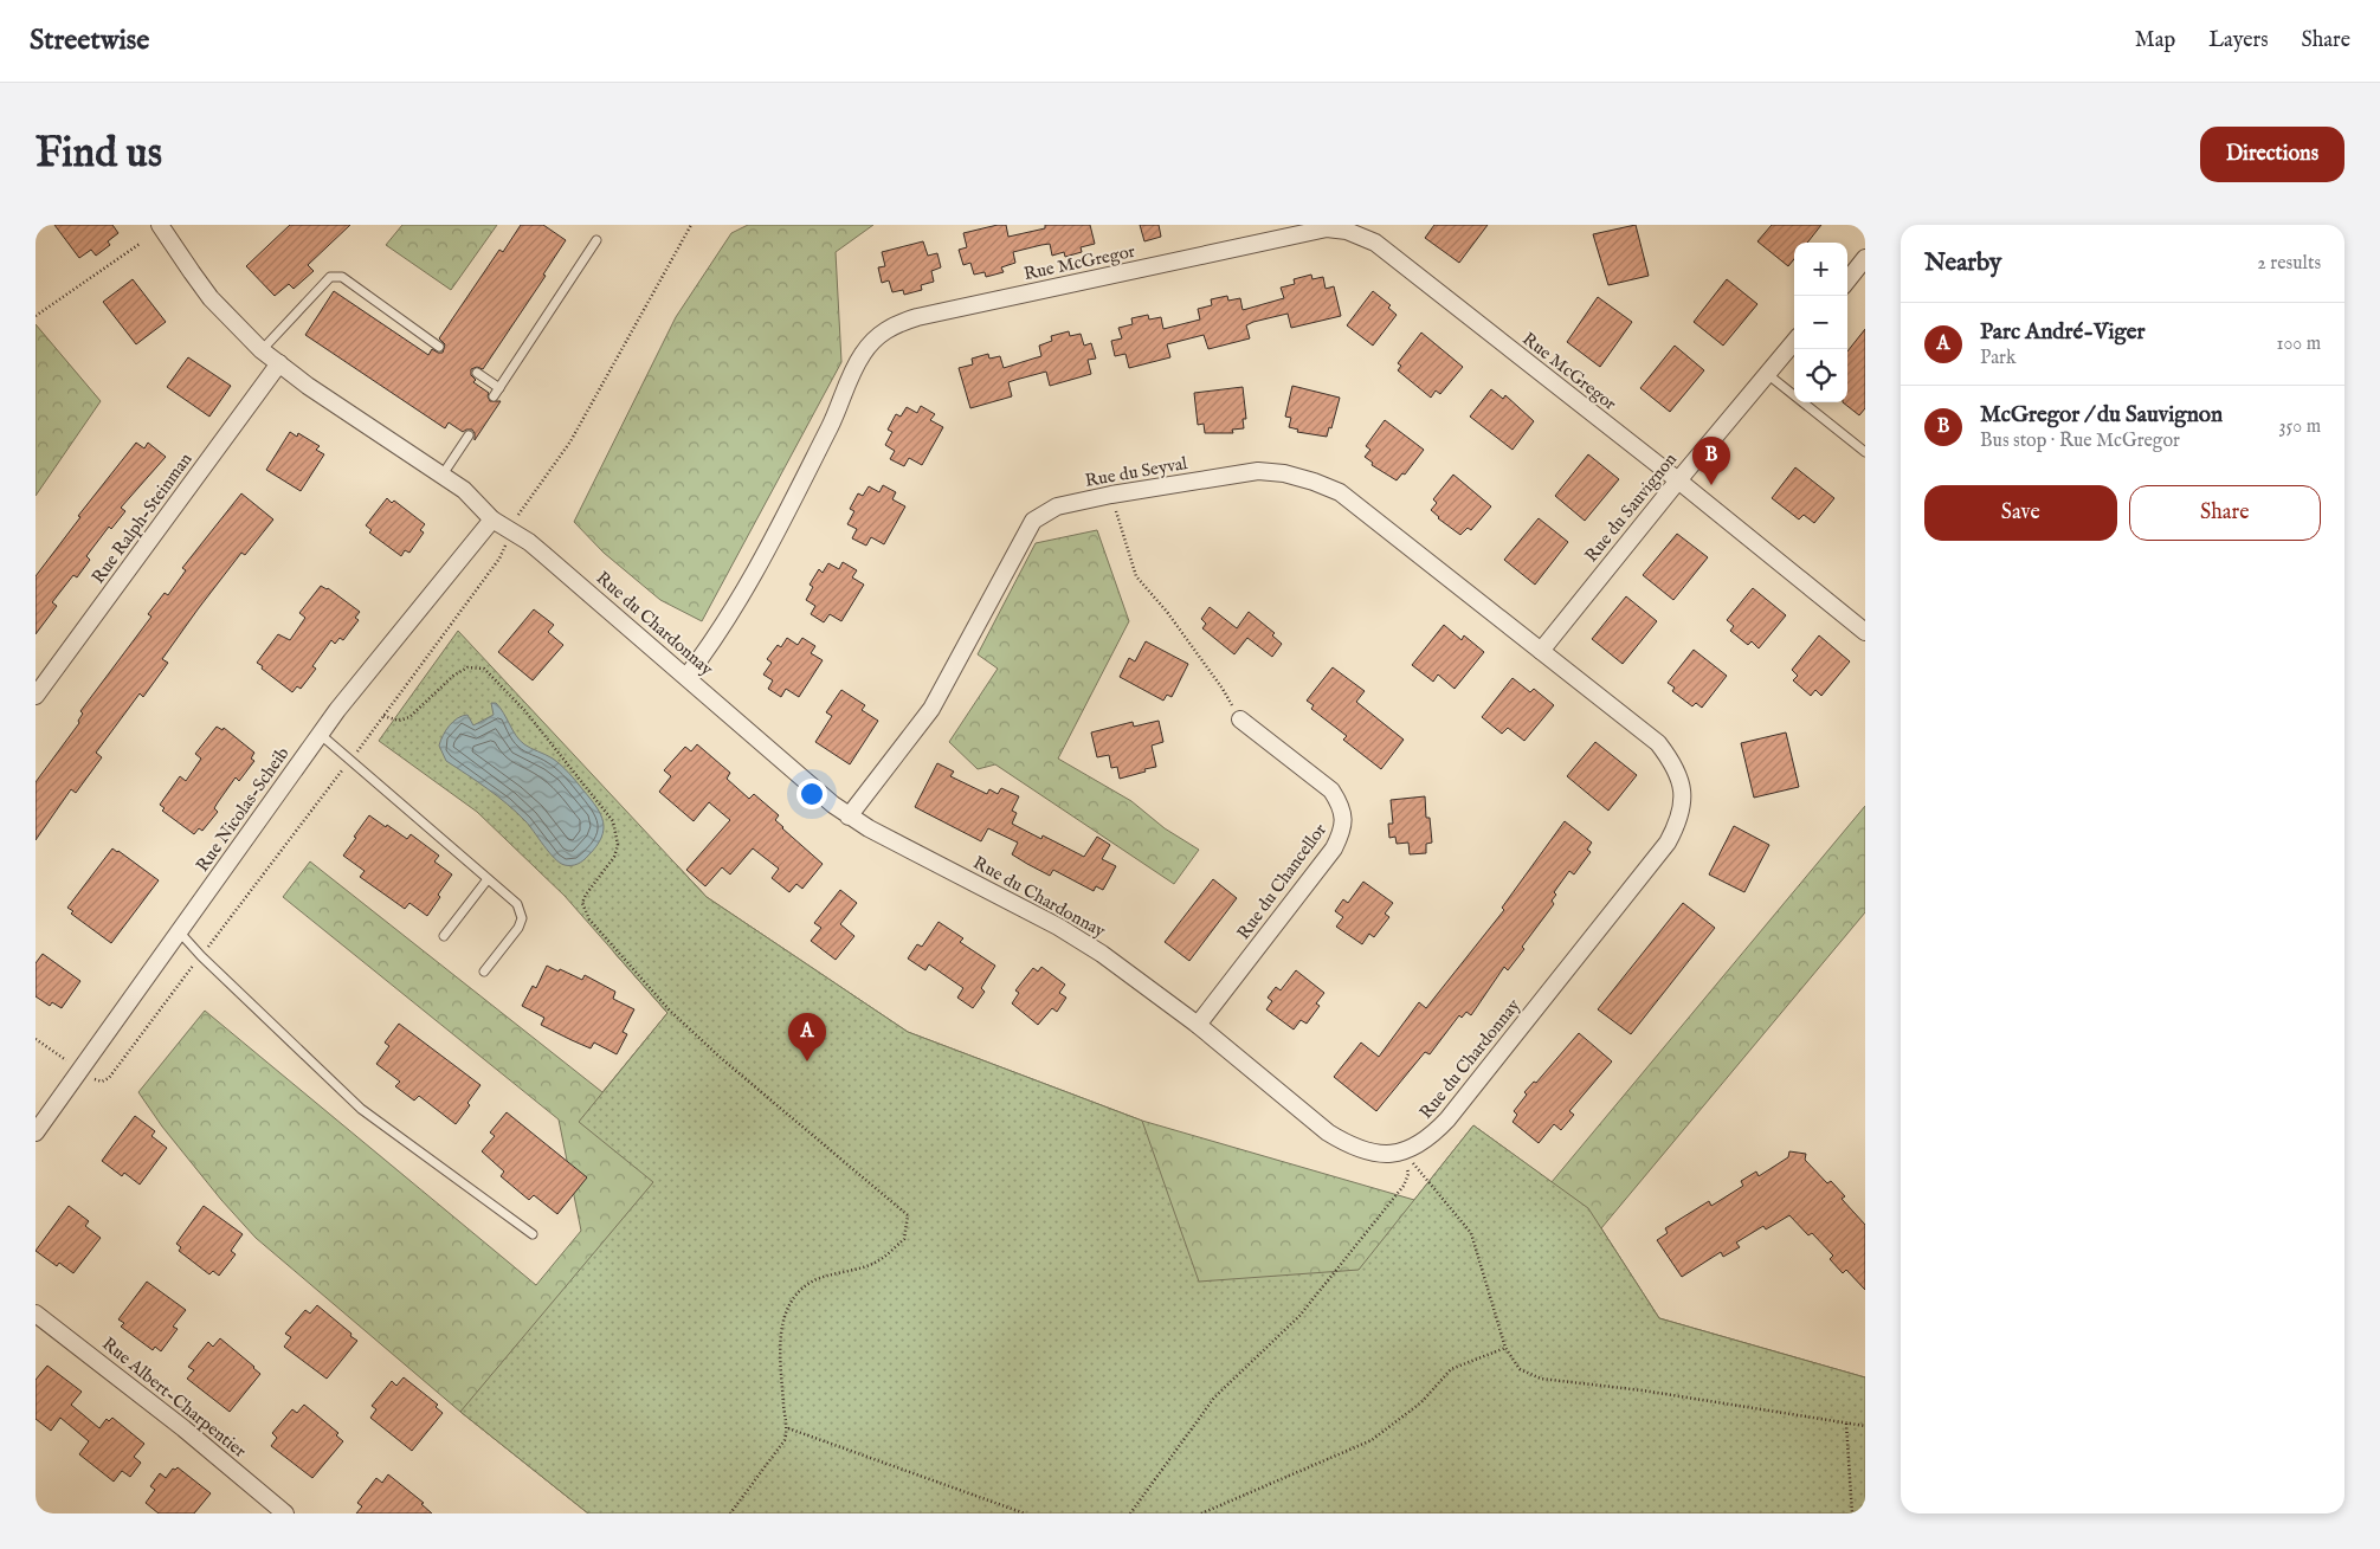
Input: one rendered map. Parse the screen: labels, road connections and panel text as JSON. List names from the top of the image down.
{
  "streets": {
    "street": [
      "Rue McGregor",
      "Rue du Seyval",
      "Rue du Sauvignon",
      "Rue Ralph-Steinman",
      "Rue du Chardonnay",
      "Rue Nicolas-Scheib",
      "Rue du Chancellor",
      "Rue Albert-Charpentier"
    ]
  },
  "crossings": [
    ["Rue McGregor", "Rue du Sauvignon"],
    ["Rue McGregor", "Rue du Chardonnay"],
    ["Rue du Seyval", "Rue du Sauvignon"],
    ["Rue du Seyval", "Rue du Chardonnay"],
    ["Rue du Sauvignon", "Rue du Chardonnay"],
    ["Rue Ralph-Steinman", "Rue du Chardonnay"],
    ["Rue du Chardonnay", "Rue Nicolas-Scheib"],
    ["Rue du Chardonnay", "Rue du Chancellor"]
  ],
  "page": {
    "header": "Streetwise",
    "nav": ["Map", "Layers", "Share"],
    "buttons": [
      "Directions",
      ["Save", "Share"]
    ],
    "title": "Find us",
    "heading": ["Nearby", "2 results"],
    "map_buttons": ["+", "−"],
    "list": [
      {
        "mark": "A",
        "name": "Parc André-Viger",
        "note": "Park",
        "value": "100 m"
      },
      {
        "mark": "B",
        "name": "McGregor / du Sauvignon",
        "note": "Bus stop · Rue McGregor",
        "value": "350 m"
      }
    ],
    "pins": ["B", "A"]
  }
}
